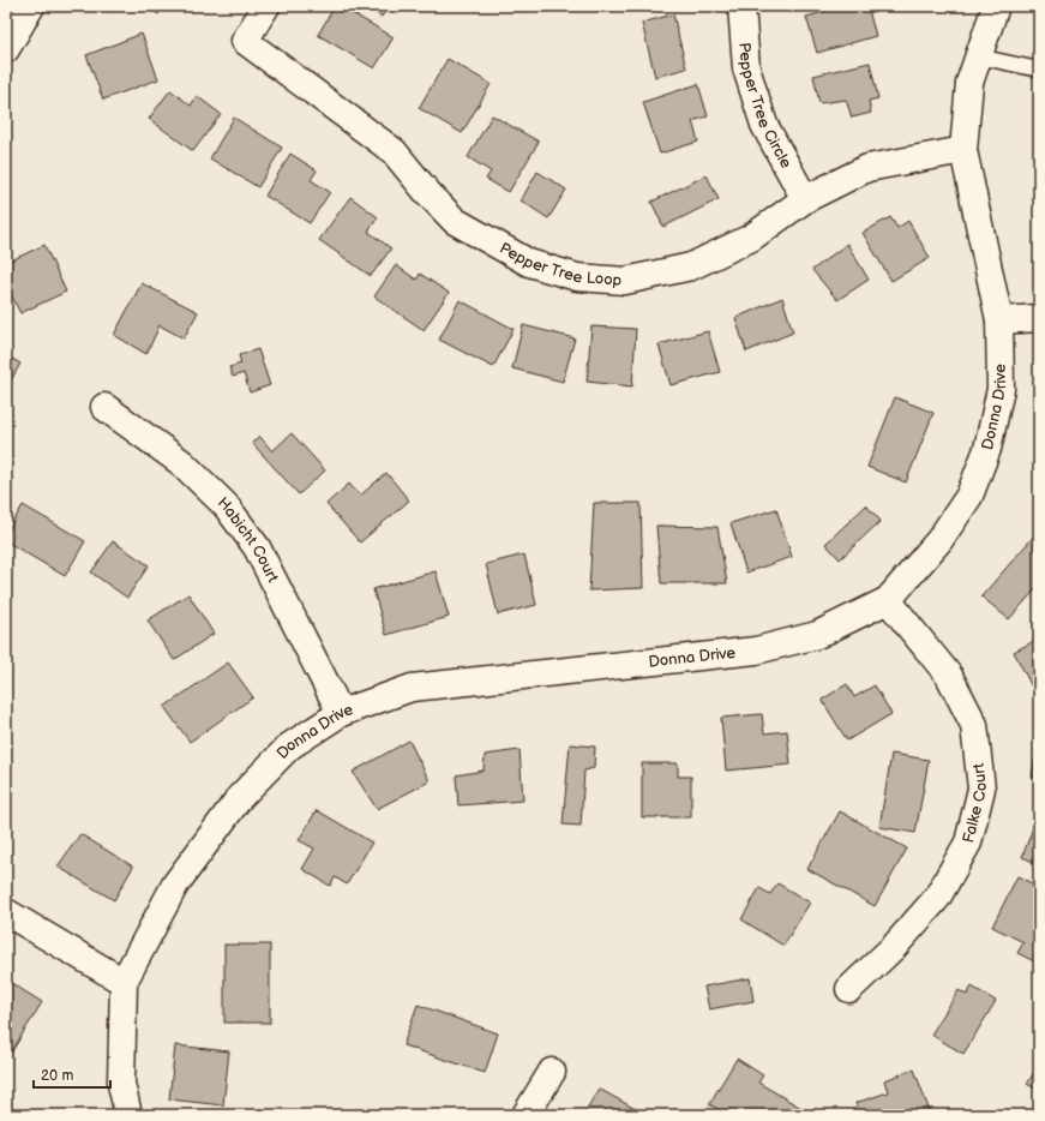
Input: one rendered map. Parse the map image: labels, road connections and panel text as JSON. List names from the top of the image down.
{
  "streets": {
    "street": [
      "Pepper Tree Circle",
      "Pepper Tree Loop",
      "Donna Drive",
      "Habicht Court",
      "Falke Court"
    ]
  },
  "crossings": [
    ["Pepper Tree Circle", "Pepper Tree Loop"],
    ["Pepper Tree Loop", "Donna Drive"],
    ["Donna Drive", "Habicht Court"],
    ["Donna Drive", "Falke Court"]
  ],
  "scale_bar": "20 m"
}
